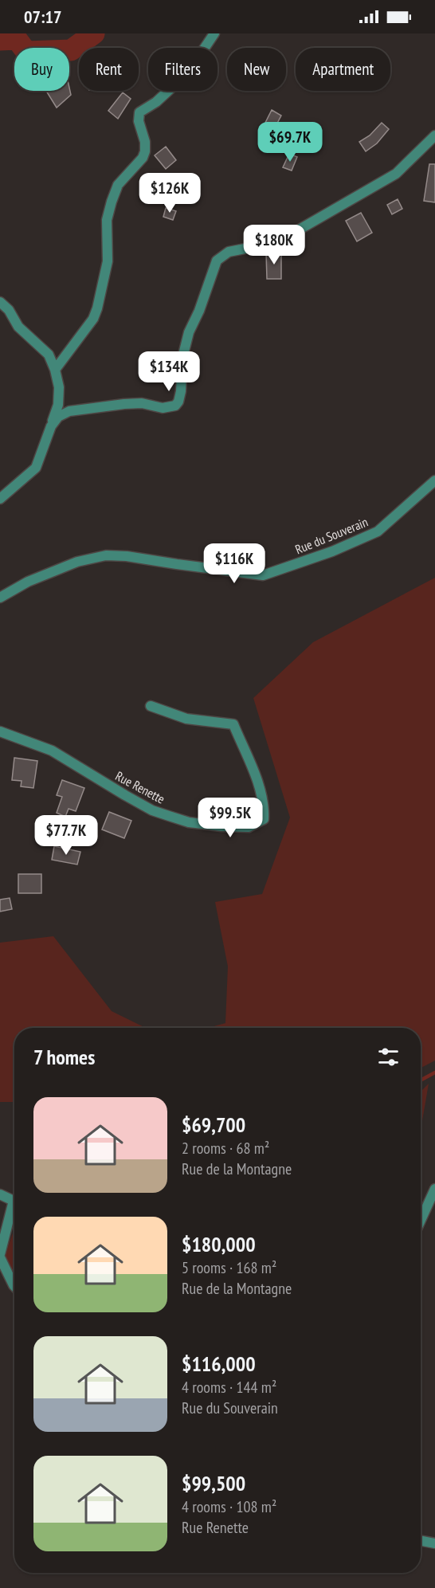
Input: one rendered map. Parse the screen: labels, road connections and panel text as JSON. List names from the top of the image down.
{
  "streets": {
    "street": ["Rue du Souverain", "Rue Renette"]
  },
  "page": {
    "status": "07:17",
    "chip": [
      "Buy",
      "Rent",
      "Filters",
      "New",
      "Apartment"
    ],
    "price": [
      "$69.7K",
      "$126K",
      "$180K",
      "$134K",
      "$116K",
      "$99.5K",
      "$77.7K"
    ],
    "heading": "7 homes",
    "list": [
      {
        "name": "$69,700",
        "note": "2 rooms · 68 m² · Rue de la Montagne"
      },
      {
        "name": "$180,000",
        "note": "5 rooms · 168 m² · Rue de la Montagne"
      },
      {
        "name": "$116,000",
        "note": "4 rooms · 144 m² · Rue du Souverain"
      },
      {
        "name": "$99,500",
        "note": "4 rooms · 108 m² · Rue Renette"
      }
    ]
  }
}
